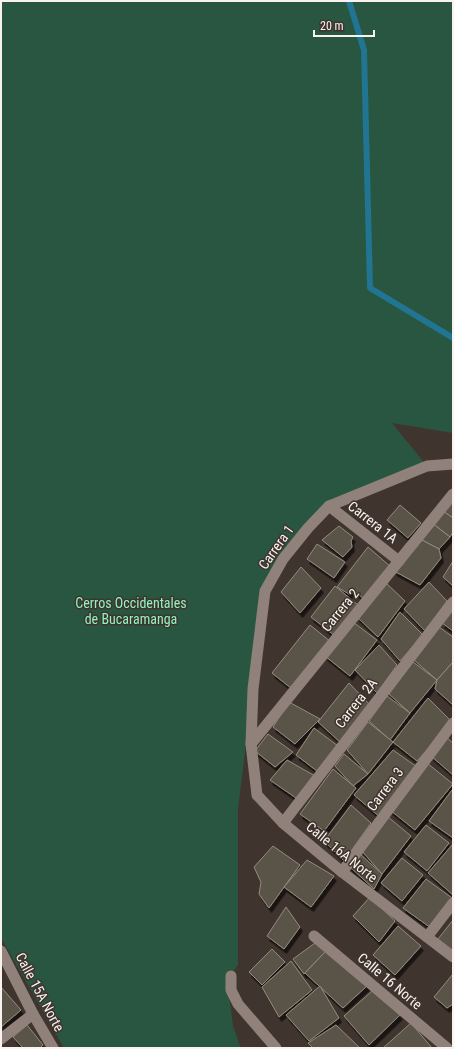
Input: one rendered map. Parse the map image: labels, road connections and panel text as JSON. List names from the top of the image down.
{
  "streets": {
    "street": [
      "Carrera 1A",
      "Carrera 1",
      "Carrera 2",
      "Carrera 2A",
      "Carrera 3",
      "Calle 16A Norte",
      "Calle 16 Norte",
      "Calle 15A Norte"
    ]
  },
  "crossings": [
    ["Carrera 1A", "Carrera 1"],
    ["Carrera 1A", "Carrera 2"],
    ["Carrera 1", "Carrera 2"],
    ["Carrera 1", "Calle 16A Norte"],
    ["Carrera 2", "Calle 16A Norte"],
    ["Carrera 2A", "Calle 16A Norte"],
    ["Carrera 3", "Calle 16A Norte"]
  ],
  "parks": ["Cerros Occidentales de Bucaramanga"],
  "scale_bar": "20 m"
}
